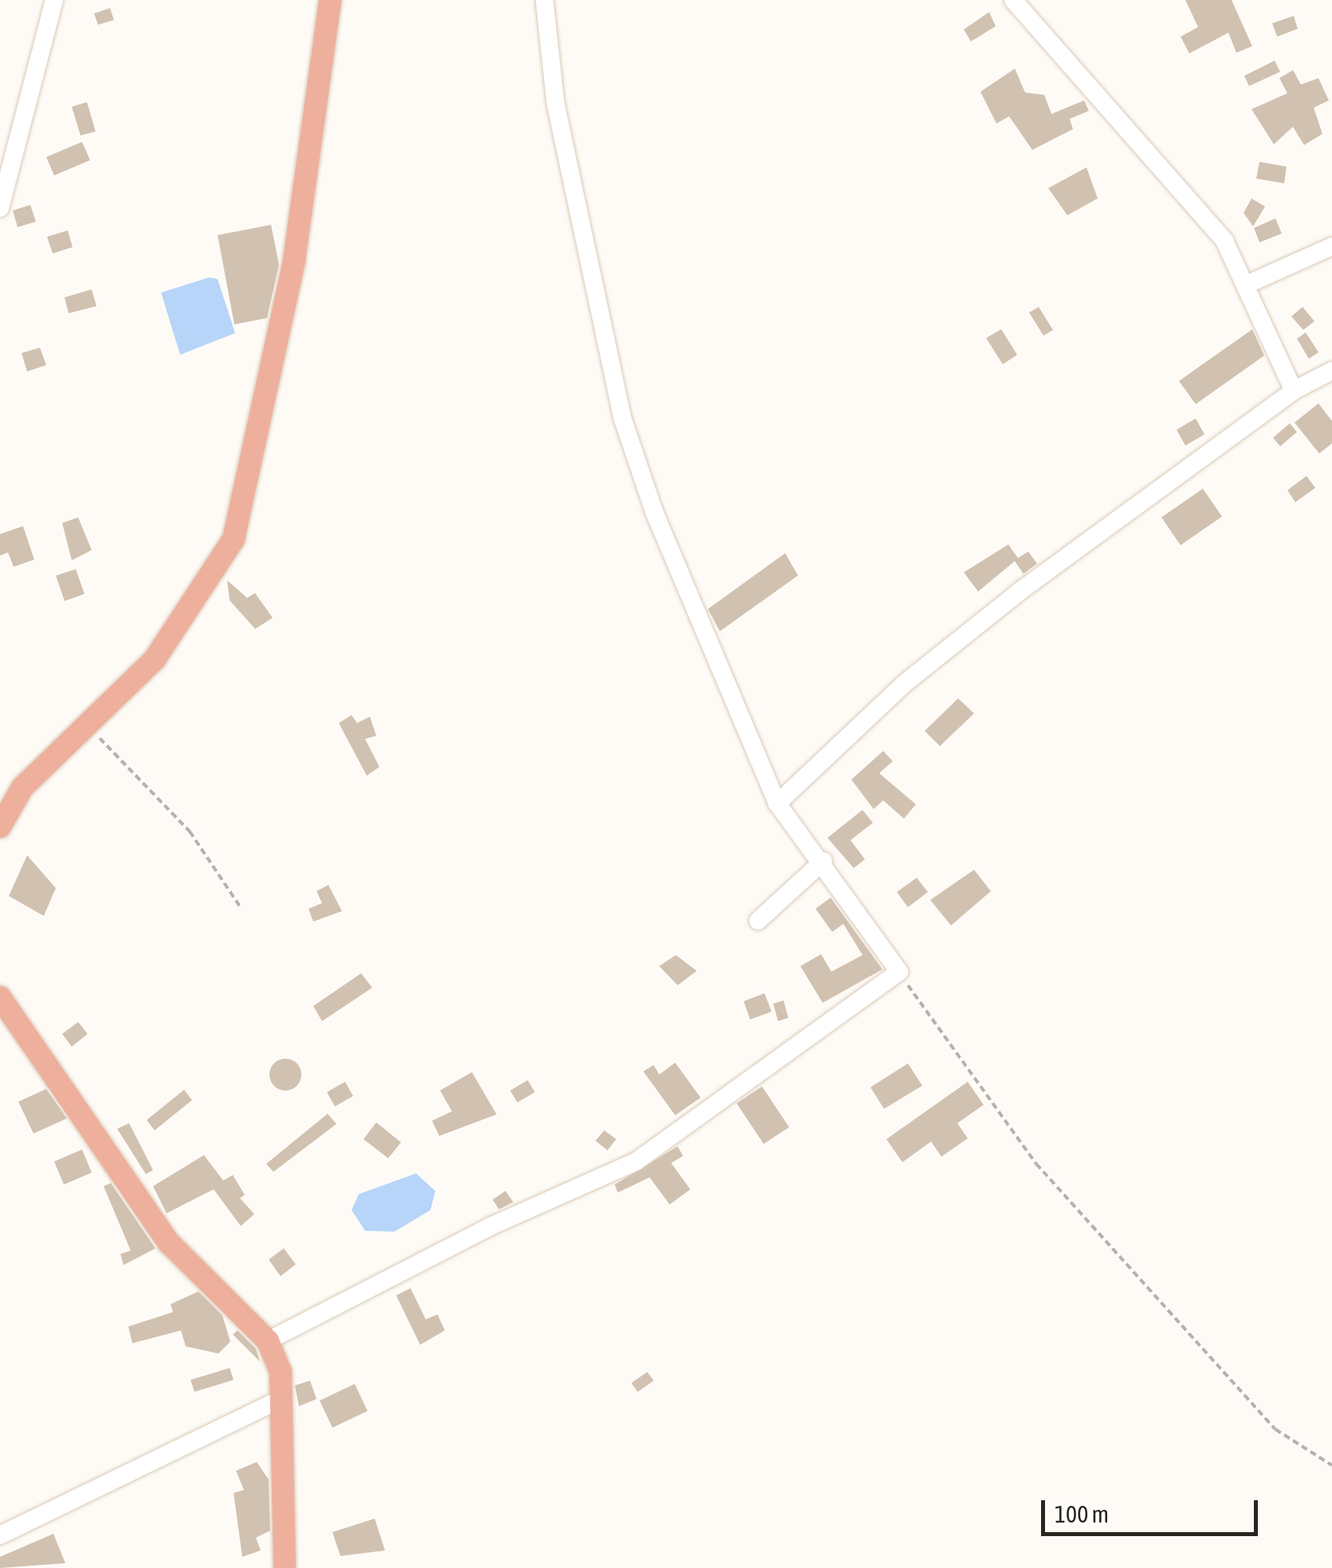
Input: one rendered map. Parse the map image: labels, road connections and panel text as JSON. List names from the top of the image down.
{
  "scale_bar": "100 m"
}
